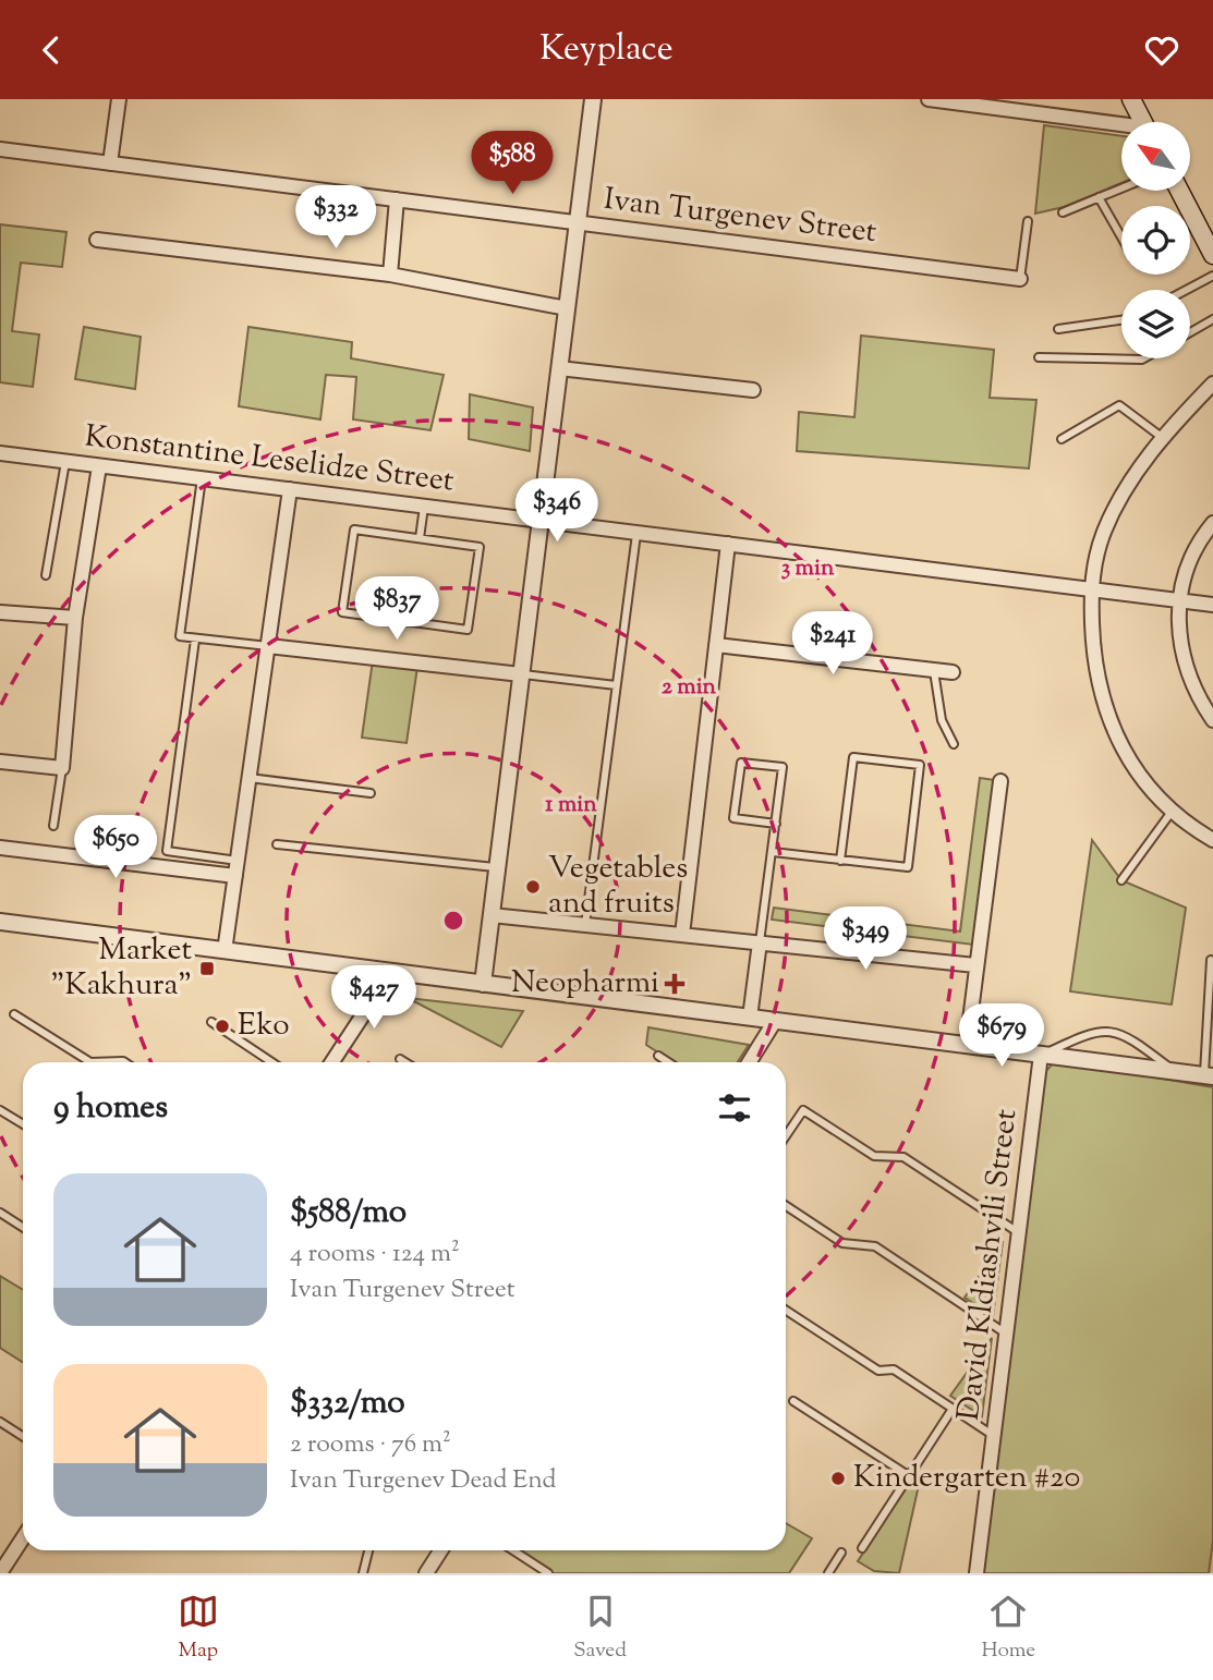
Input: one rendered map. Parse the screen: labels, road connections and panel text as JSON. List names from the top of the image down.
{
  "streets": {
    "street": ["Ivan Turgenev Street", "Konstantine Leselidze Street", "David Kldiashvili Street"]
  },
  "places": {
    "other": ["Vegetables and fruits", "Eko", "Kindergarten #20"],
    "transit": ["Market \"Kakhura\""],
    "health": ["Neopharmi"]
  },
  "north": "top left",
  "page": {
    "header": "Keyplace",
    "price": [
      "$588",
      "$332",
      "$346",
      "$837",
      "$241",
      "$650",
      "$349",
      "$427",
      "$679"
    ],
    "heading": "9 homes",
    "list": [
      {
        "name": "$588/mo",
        "note": "4 rooms · 124 m² · Ivan Turgenev Street"
      },
      {
        "name": "$332/mo",
        "note": "2 rooms · 76 m² · Ivan Turgenev Dead End"
      }
    ],
    "tabs": ["Map", "Saved", "Home"]
  },
  "rings": ["3 min", "2 min", "1 min"]
}
